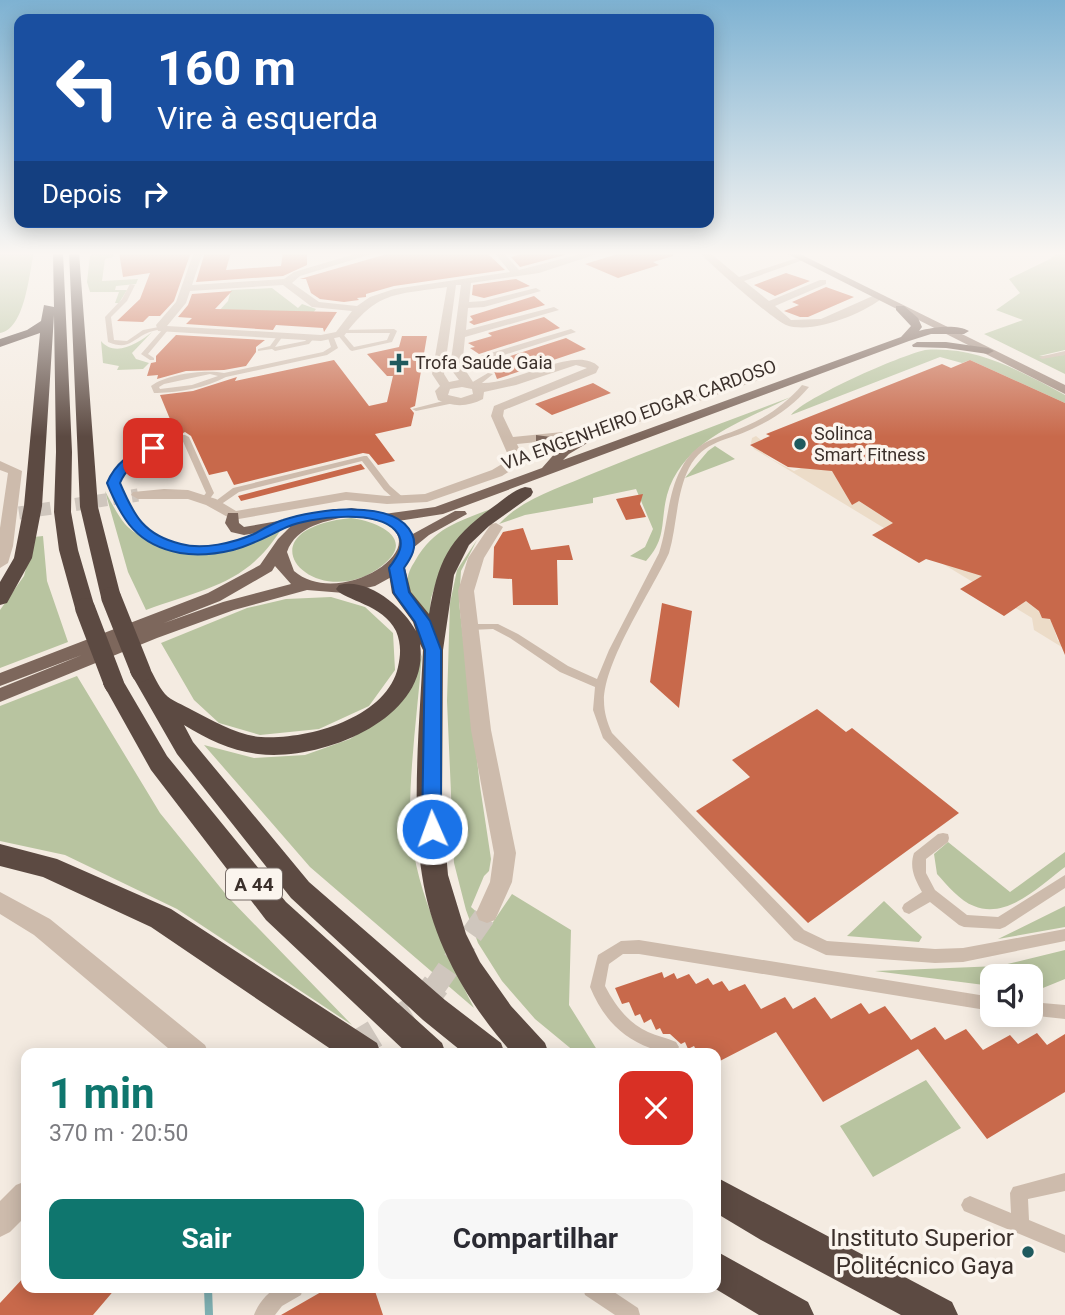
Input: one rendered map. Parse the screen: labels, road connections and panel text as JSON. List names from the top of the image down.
{
  "streets": {
    "highway": ["A 44"],
    "main road": ["VIA ENGENHEIRO EDGAR CARDOSO"]
  },
  "places": {
    "health": ["Trofa Saúde Gaia"],
    "other": ["Solinca Smart Fitness", "Instituto Superior Politécnico Gaya"]
  },
  "page": {
    "turn": ["160 m", "Vire à esquerda"],
    "then": "Depois",
    "heading": ["1 min", "370 m · 20:50"],
    "buttons": ["Sair", "Compartilhar"]
  }
}
